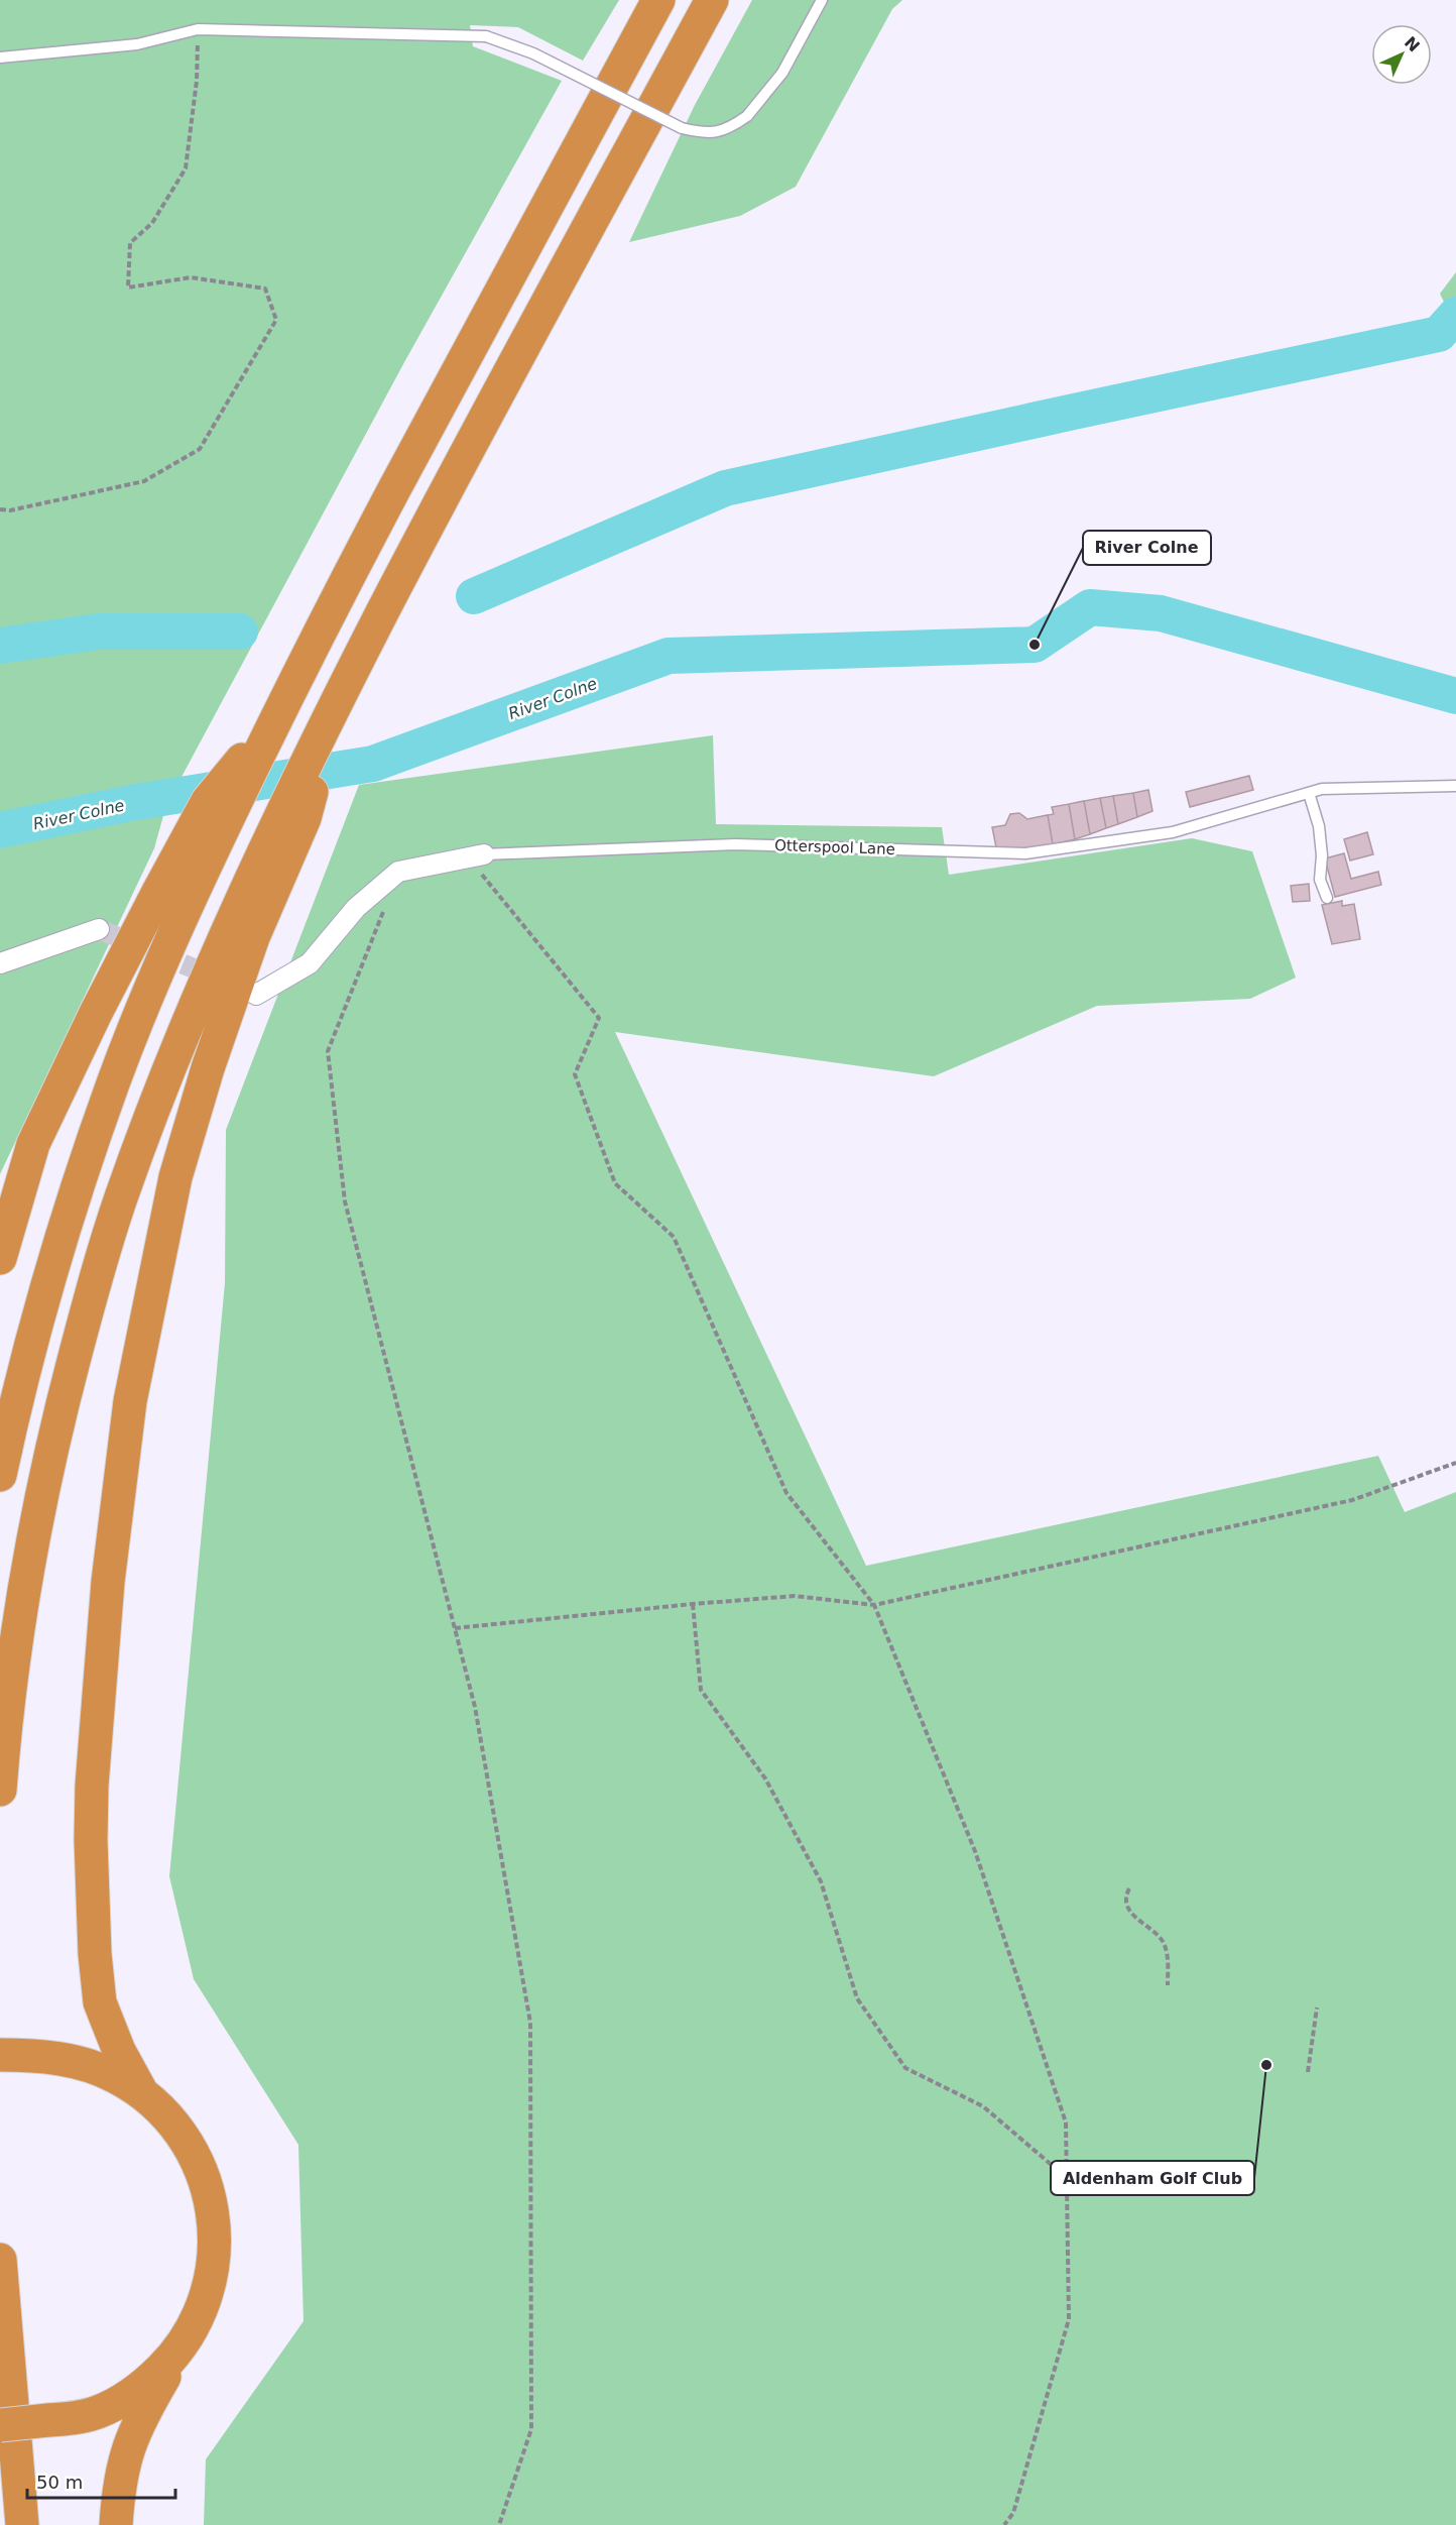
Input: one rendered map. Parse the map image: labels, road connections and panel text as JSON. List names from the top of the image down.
{
  "streets": {
    "street": ["Otterspool Lane"]
  },
  "water": ["River Colne"],
  "places": ["River Colne", "Aldenham Golf Club"],
  "scale_bar": "50 m",
  "north": "top right"
}
